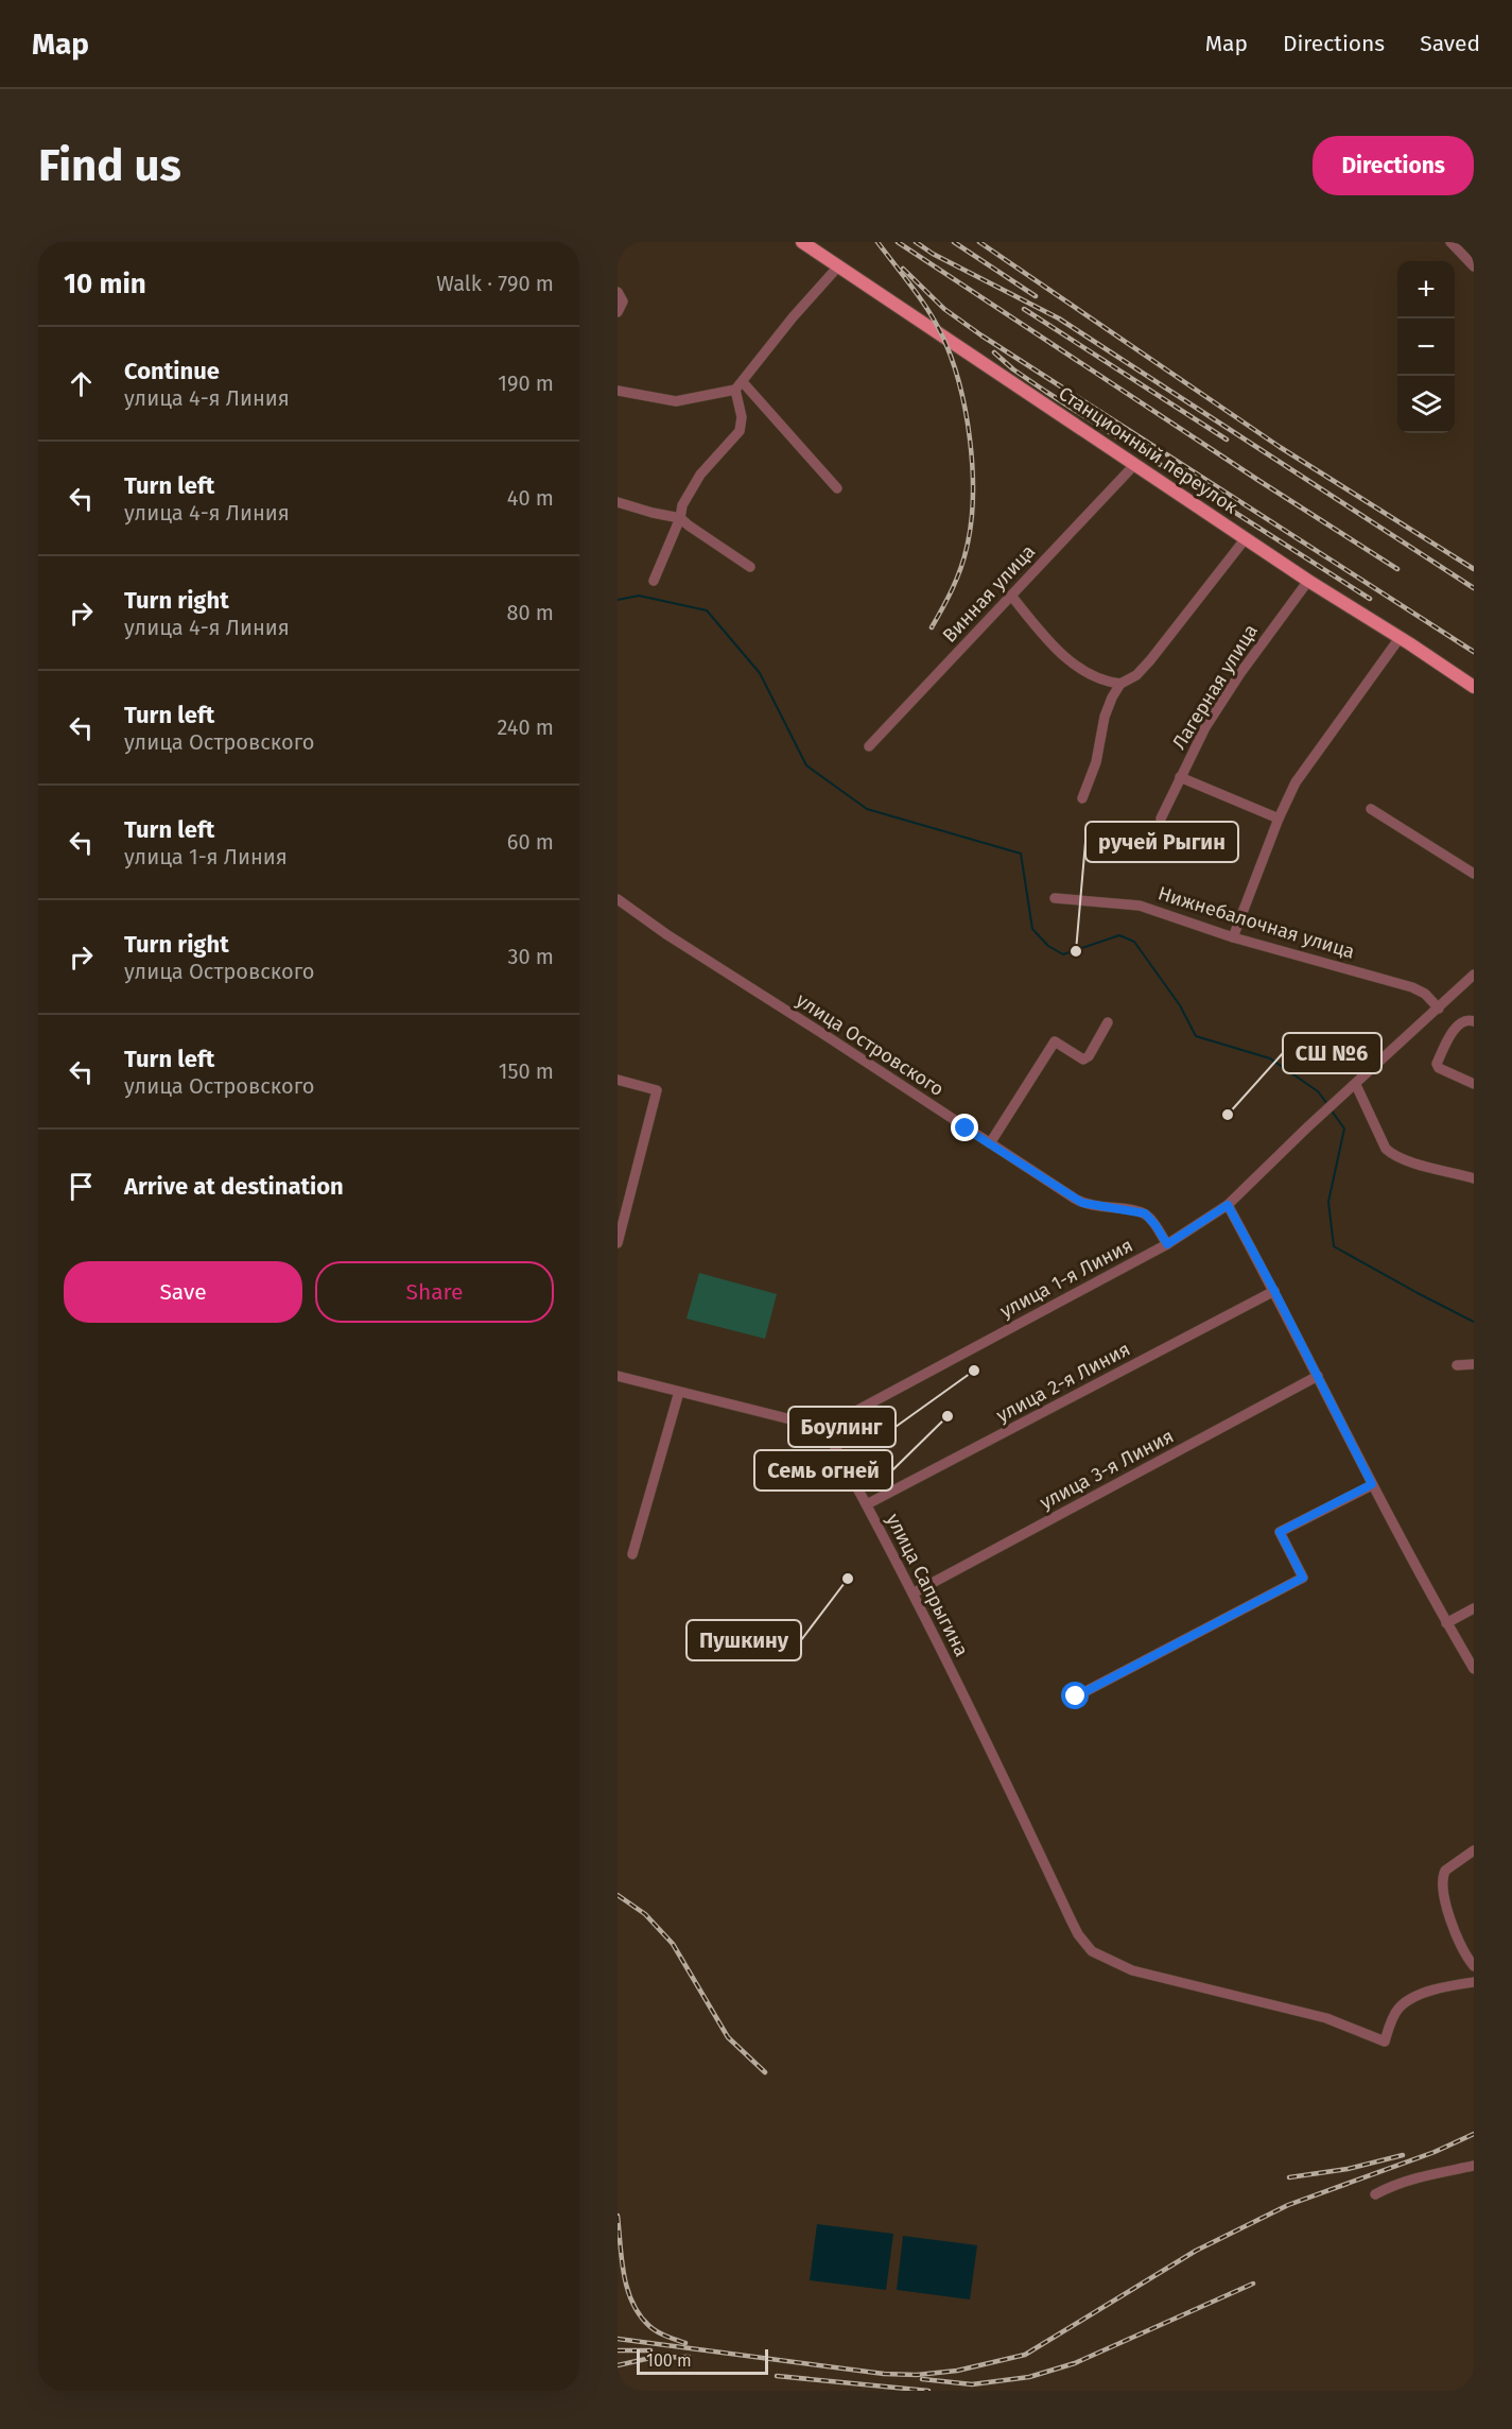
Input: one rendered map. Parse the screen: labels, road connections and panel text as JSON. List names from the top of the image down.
{
  "streets": {
    "main road": ["Станционный переулок"],
    "street": [
      "Винная улица",
      "Лагерная улица",
      "Нижнебалочная улица",
      "улица Островского",
      "улица 1-я Линия",
      "улица 2-я Линия",
      "улица 3-я Линия",
      "улица Сапрыгина"
    ]
  },
  "crossings": [
    ["Станционный переулок", "Винная улица"],
    ["Станционный переулок", "Лагерная улица"],
    ["Нижнебалочная улица", "улица 1-я Линия"],
    ["улица Островского", "улица 1-я Линия"],
    ["улица 1-я Линия", "улица Сапрыгина"],
    ["улица 2-я Линия", "улица Сапрыгина"],
    ["улица 3-я Линия", "улица Сапрыгина"]
  ],
  "places": [
    "ручей Рыгин",
    "СШ №6",
    "Боулинг",
    "Семь огней",
    "Пушкину"
  ],
  "scale_bar": "100 m",
  "page": {
    "header": "Map",
    "nav": ["Map", "Directions", "Saved"],
    "buttons": [
      "Directions",
      ["Save", "Share"]
    ],
    "title": "Find us",
    "heading": ["10 min", "Walk · 790 m"],
    "map_buttons": ["+", "−"],
    "list": [
      ["Continue", "улица 4-я Линия", "190 m"],
      ["Turn left", "улица 4-я Линия", "40 m"],
      ["Turn right", "улица 4-я Линия", "80 m"],
      ["Turn left", "улица Островского", "240 m"],
      ["Turn left", "улица 1-я Линия", "60 m"],
      ["Turn right", "улица Островского", "30 m"],
      ["Turn left", "улица Островского", "150 m"],
      "Arrive at destination"
    ],
    "scale": "100 m"
  }
}
